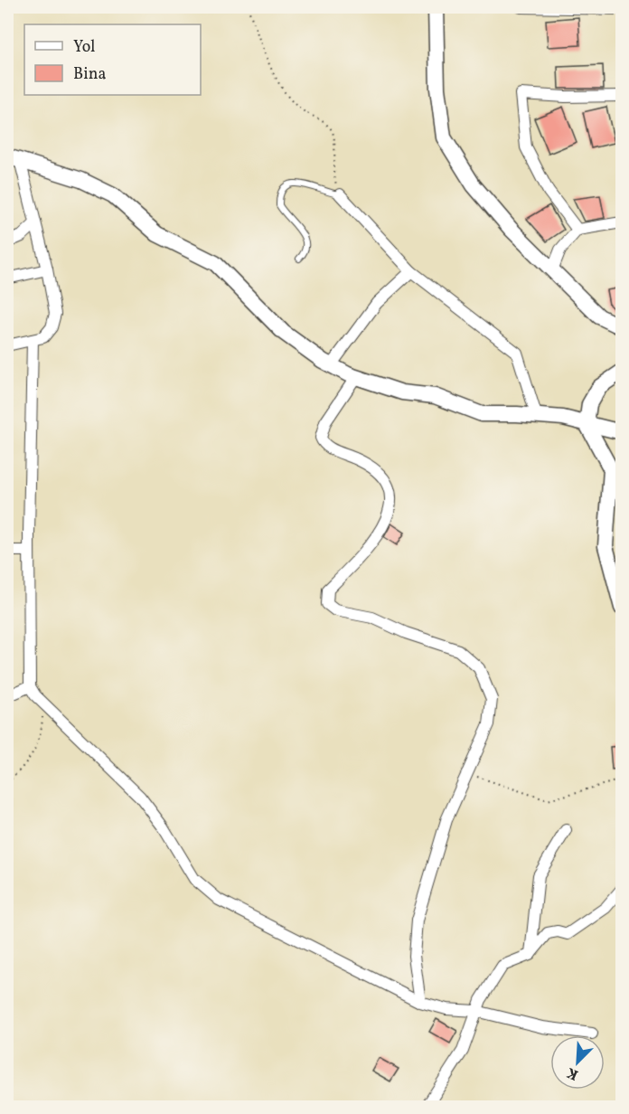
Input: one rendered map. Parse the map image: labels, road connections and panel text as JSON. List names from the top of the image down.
{
  "legend": ["Yol", "Bina"],
  "north": "bottom left"
}
